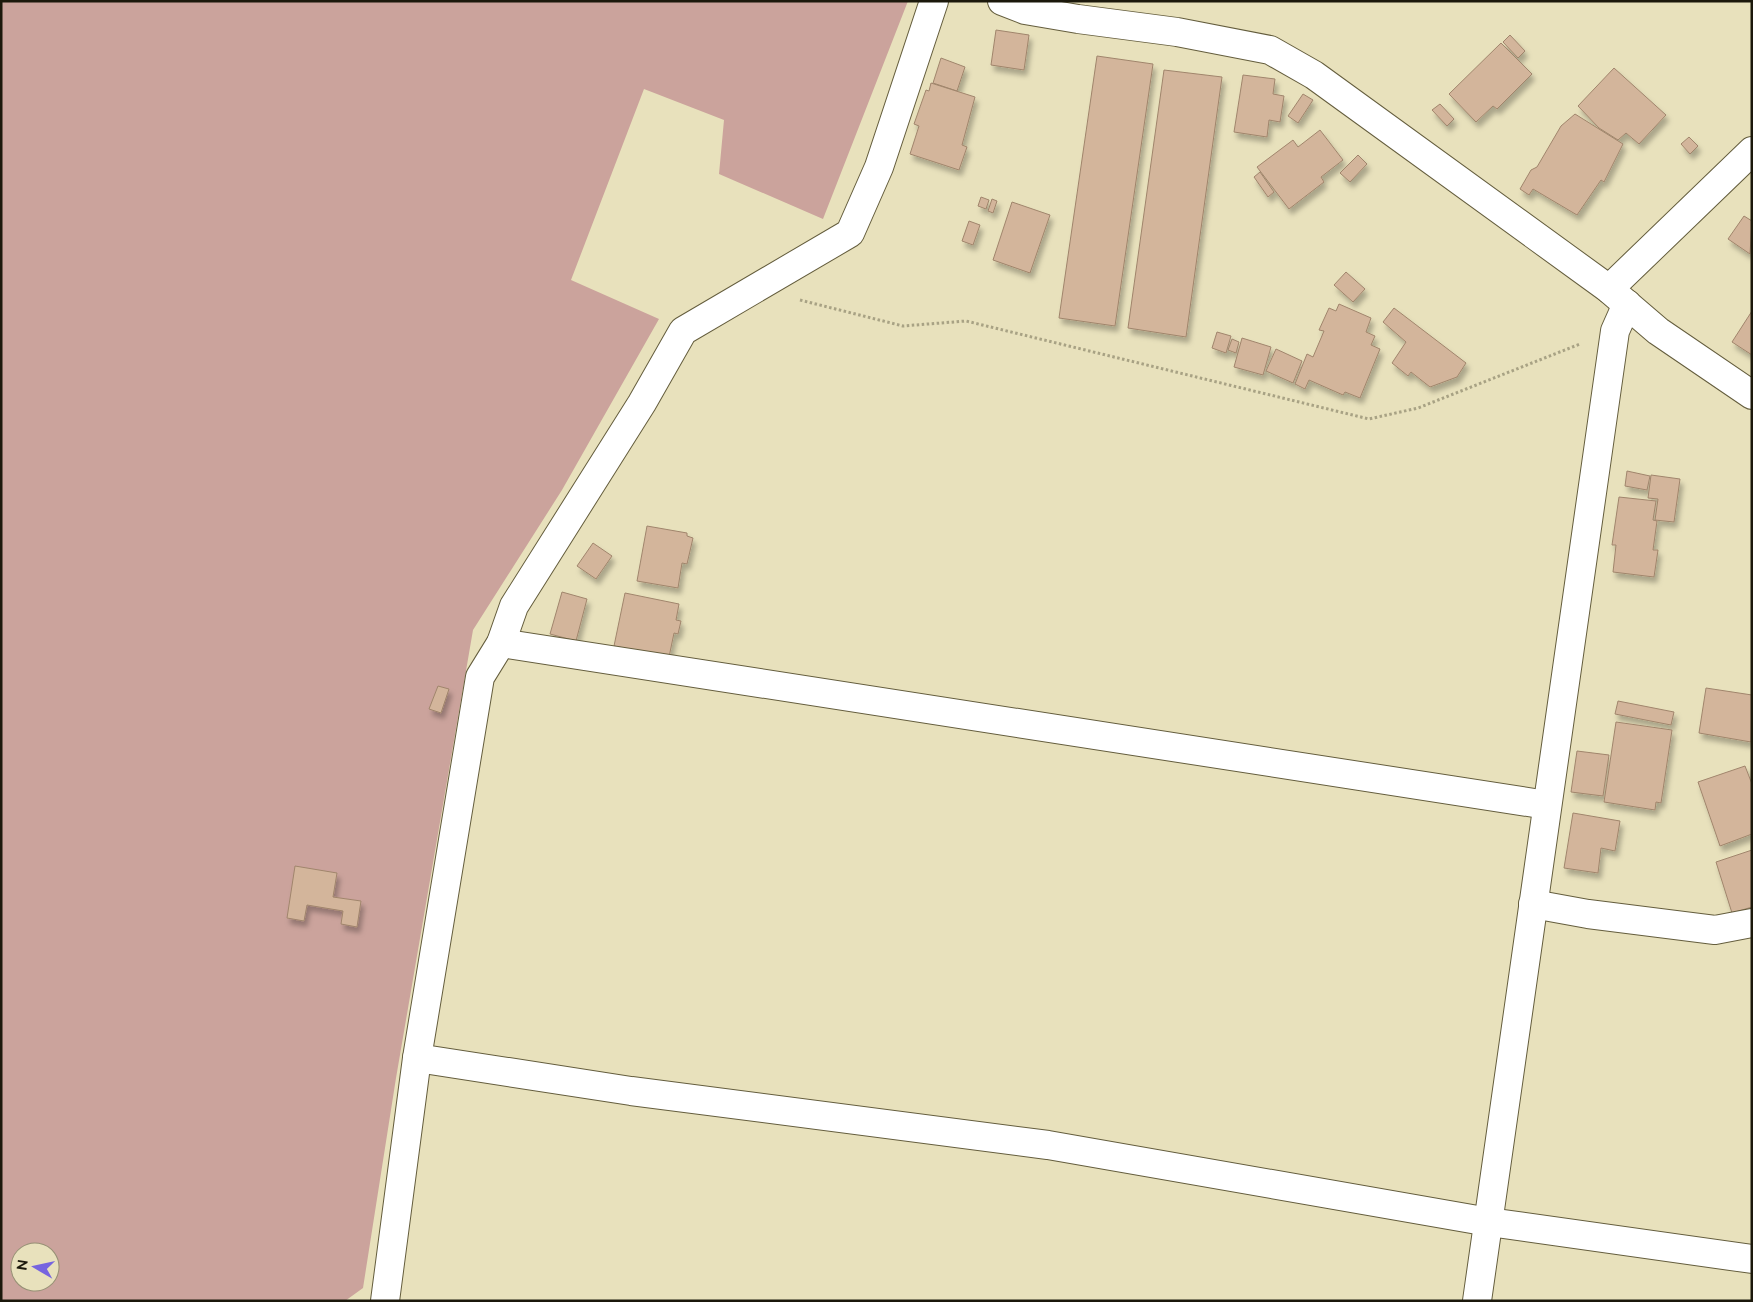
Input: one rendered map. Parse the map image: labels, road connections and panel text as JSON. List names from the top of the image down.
{
  "north": "left"
}
